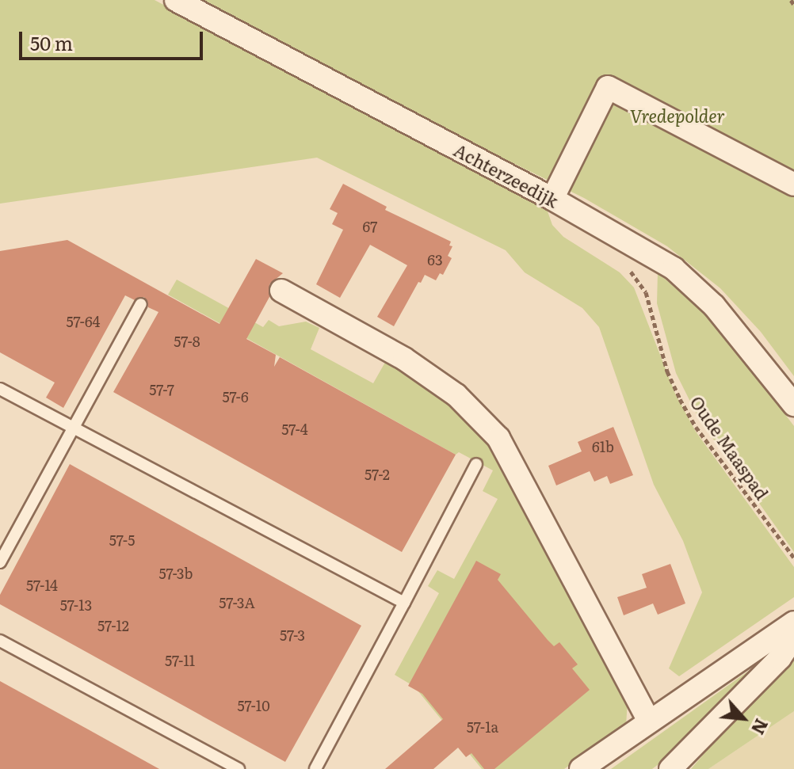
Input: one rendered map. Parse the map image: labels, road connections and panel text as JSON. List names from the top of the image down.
{
  "streets": {
    "street": ["Achterzeedijk"],
    "path": ["Oude Maaspad"]
  },
  "parks": ["Vredepolder"],
  "house_numbers": [
    "67",
    "63",
    "57-64",
    "57-8",
    "57-7",
    "57-6",
    "57-4",
    "61b",
    "57-2",
    "57-5",
    "57-3b",
    "57-14",
    "57-3A",
    "57-13",
    "57-12",
    "57-3",
    "57-11",
    "57-10",
    "57-1a"
  ],
  "scale_bar": "50 m",
  "north": "bottom right"
}
